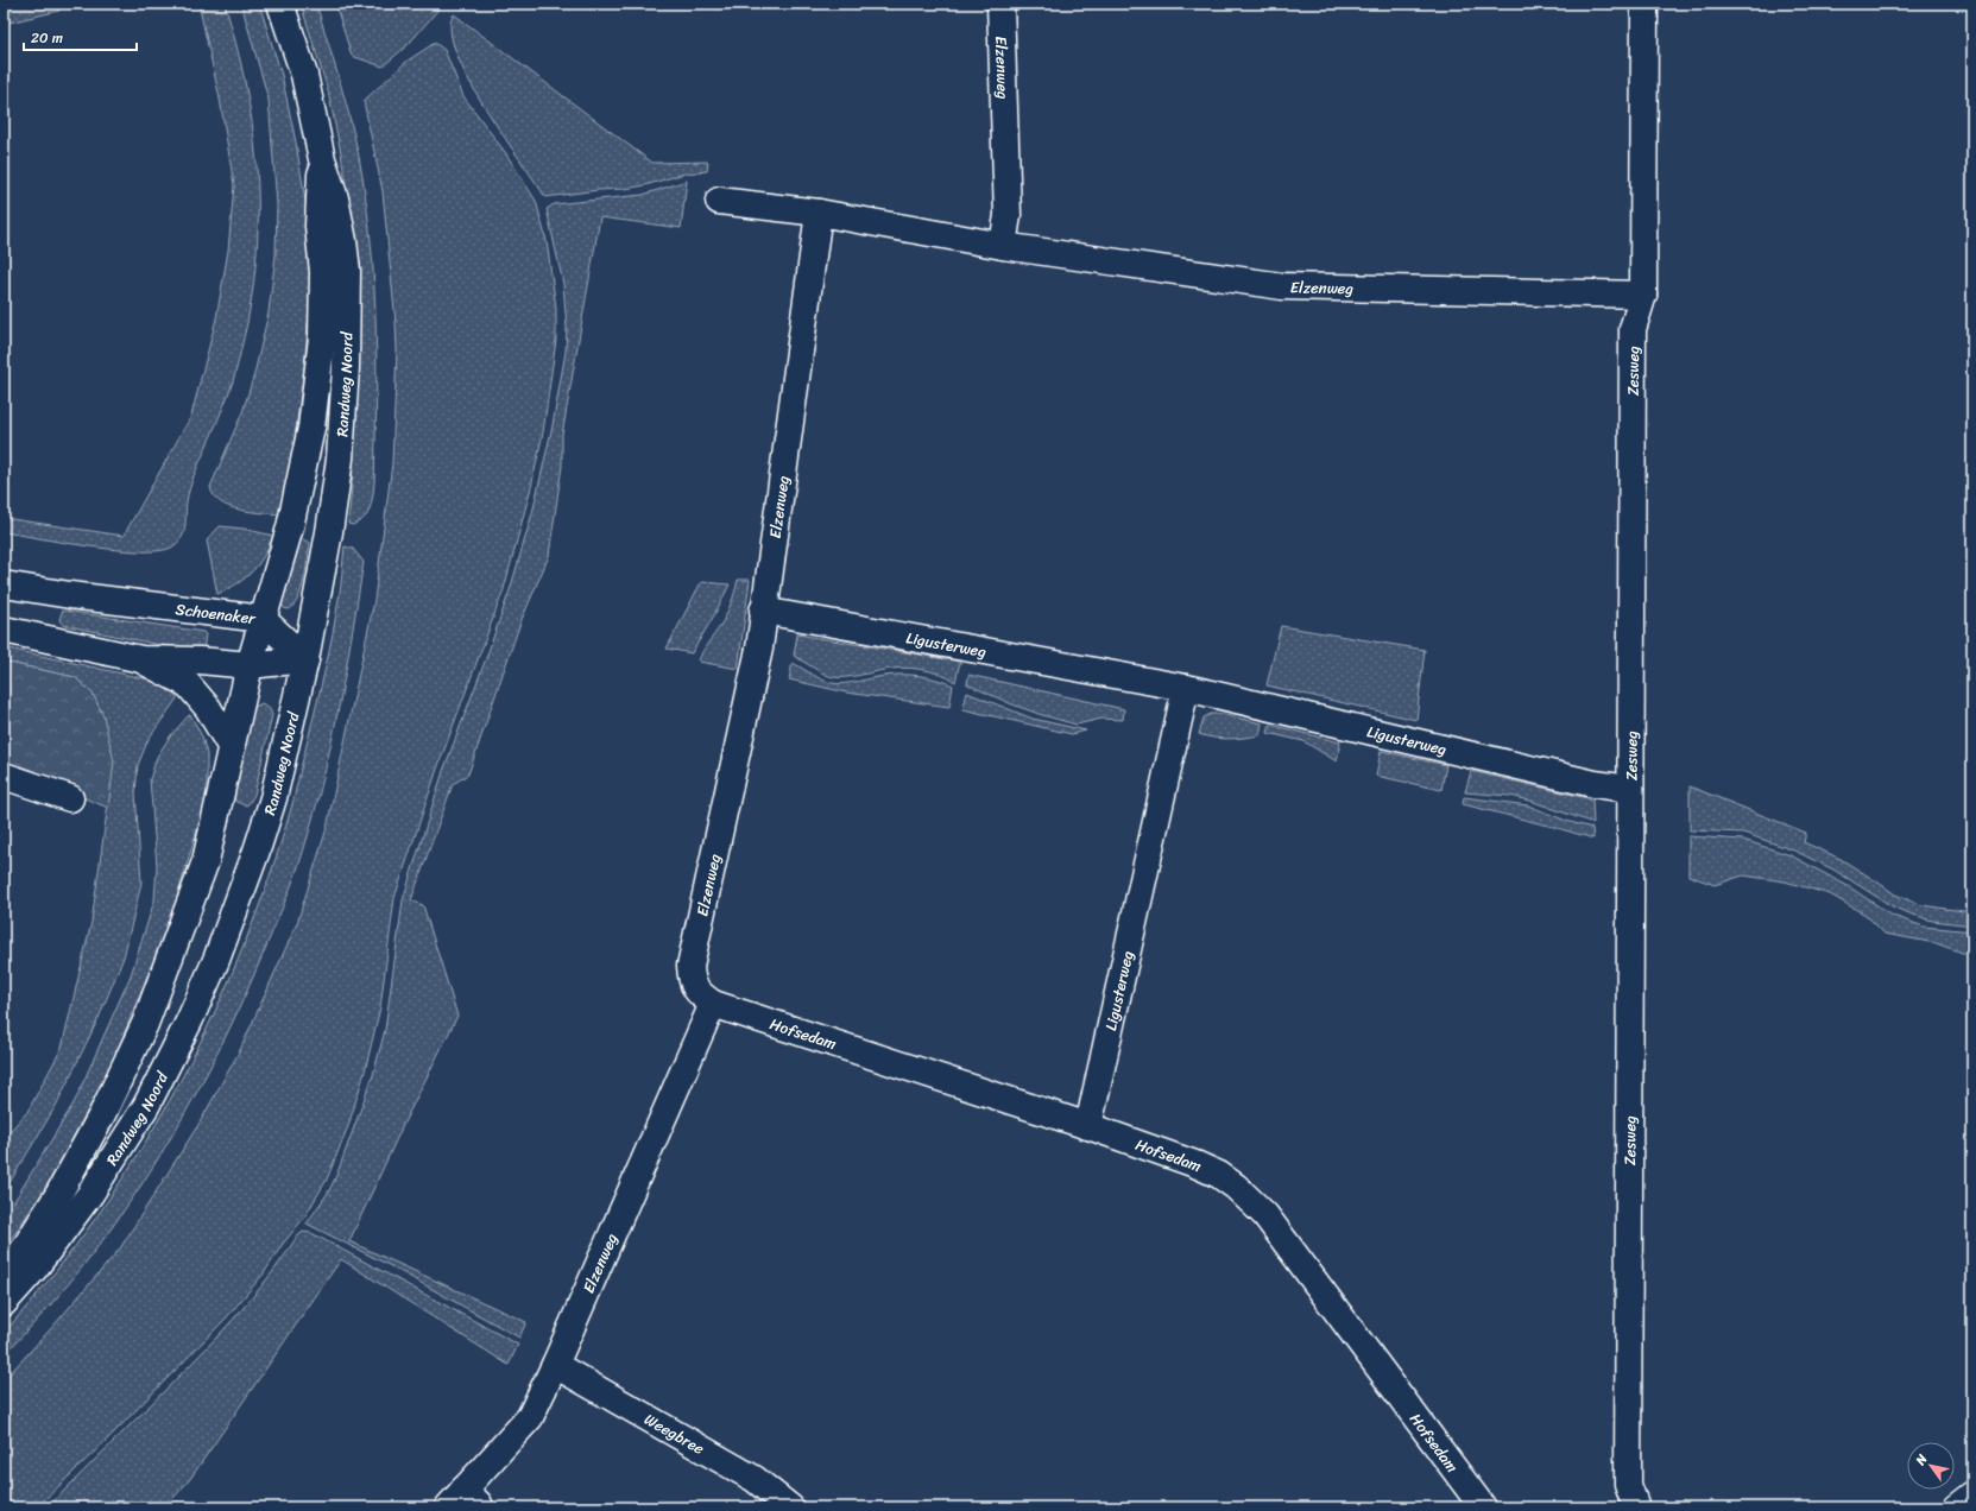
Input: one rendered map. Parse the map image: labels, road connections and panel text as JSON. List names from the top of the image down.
{
  "streets": {
    "street": [
      "Elzenweg",
      "Zesweg",
      "Randweg Noord",
      "Schoenaker",
      "Ligusterweg",
      "Hofsedam",
      "Weegbree"
    ]
  },
  "crossings": [
    ["Elzenweg", "Zesweg"],
    ["Elzenweg", "Ligusterweg"],
    ["Elzenweg", "Hofsedam"],
    ["Elzenweg", "Weegbree"],
    ["Zesweg", "Ligusterweg"],
    ["Randweg Noord", "Schoenaker"],
    ["Ligusterweg", "Hofsedam"]
  ],
  "scale_bar": "20 m",
  "north": "top left"
}
